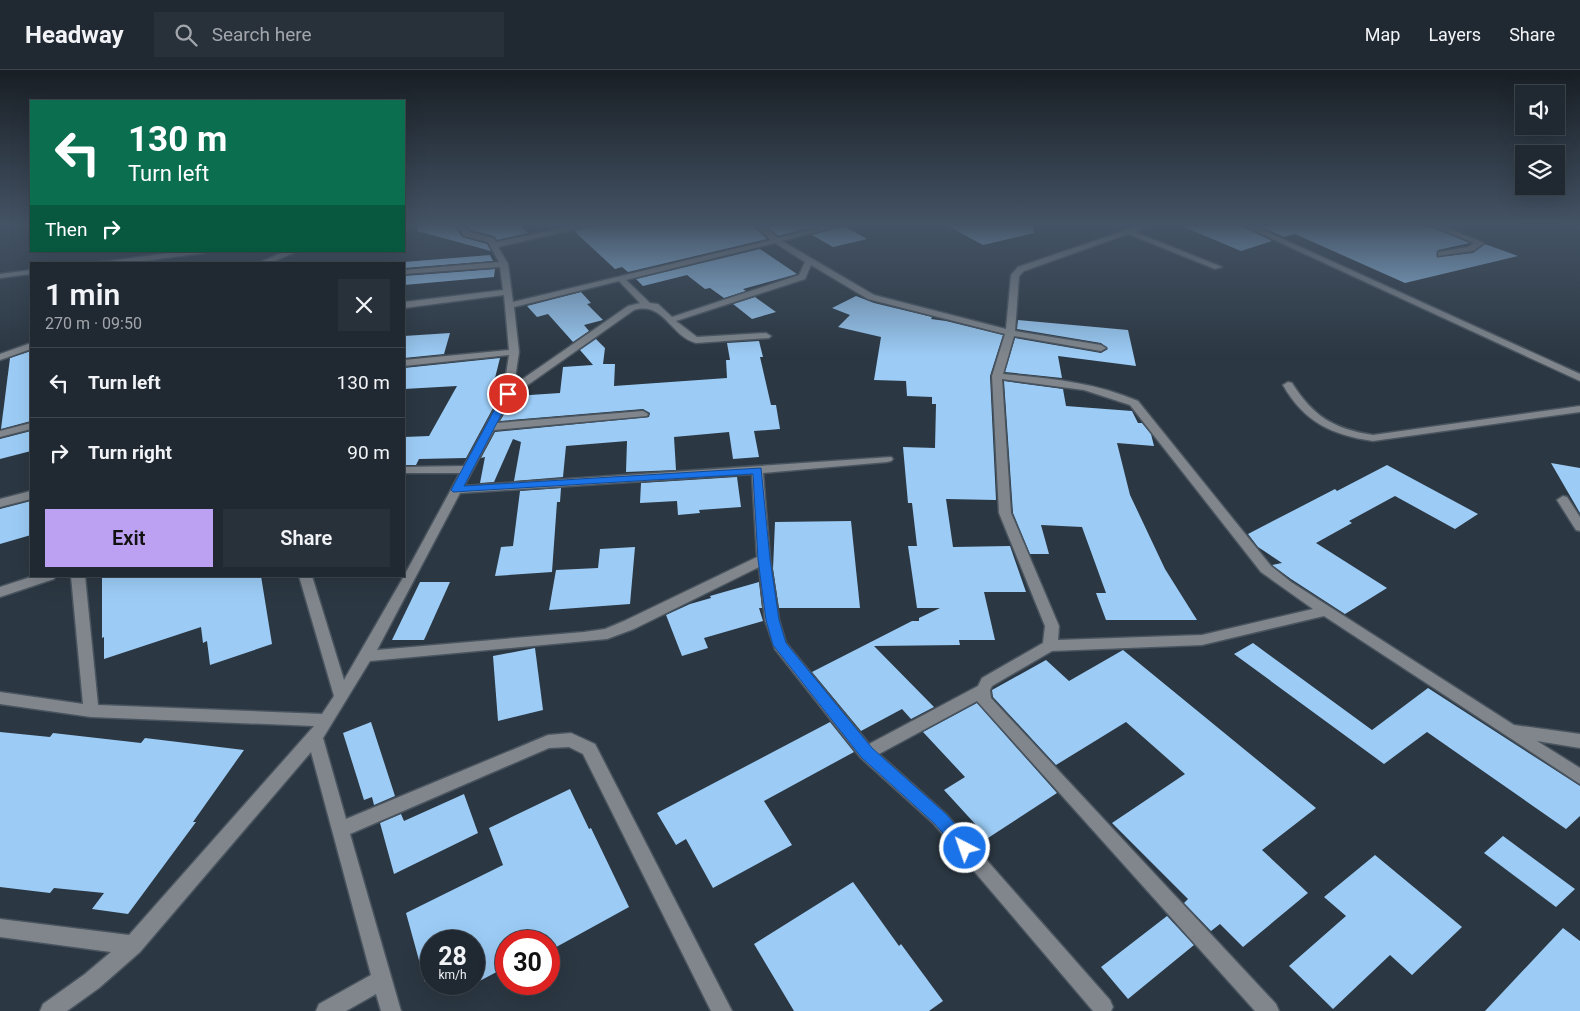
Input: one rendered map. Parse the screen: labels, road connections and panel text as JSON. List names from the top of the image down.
{
  "page": {
    "header": "Headway",
    "search": "Search here",
    "nav": ["Map", "Layers", "Share"],
    "turn": ["130 m", "Turn left"],
    "then": "Then",
    "heading": ["1 min", "270 m · 09:50"],
    "list": [
      {
        "name": "Turn left",
        "value": "130 m"
      },
      {
        "name": "Turn right",
        "value": "90 m"
      }
    ],
    "buttons": ["Exit", "Share"],
    "speed": "28 km/h",
    "limit": "30"
  }
}
